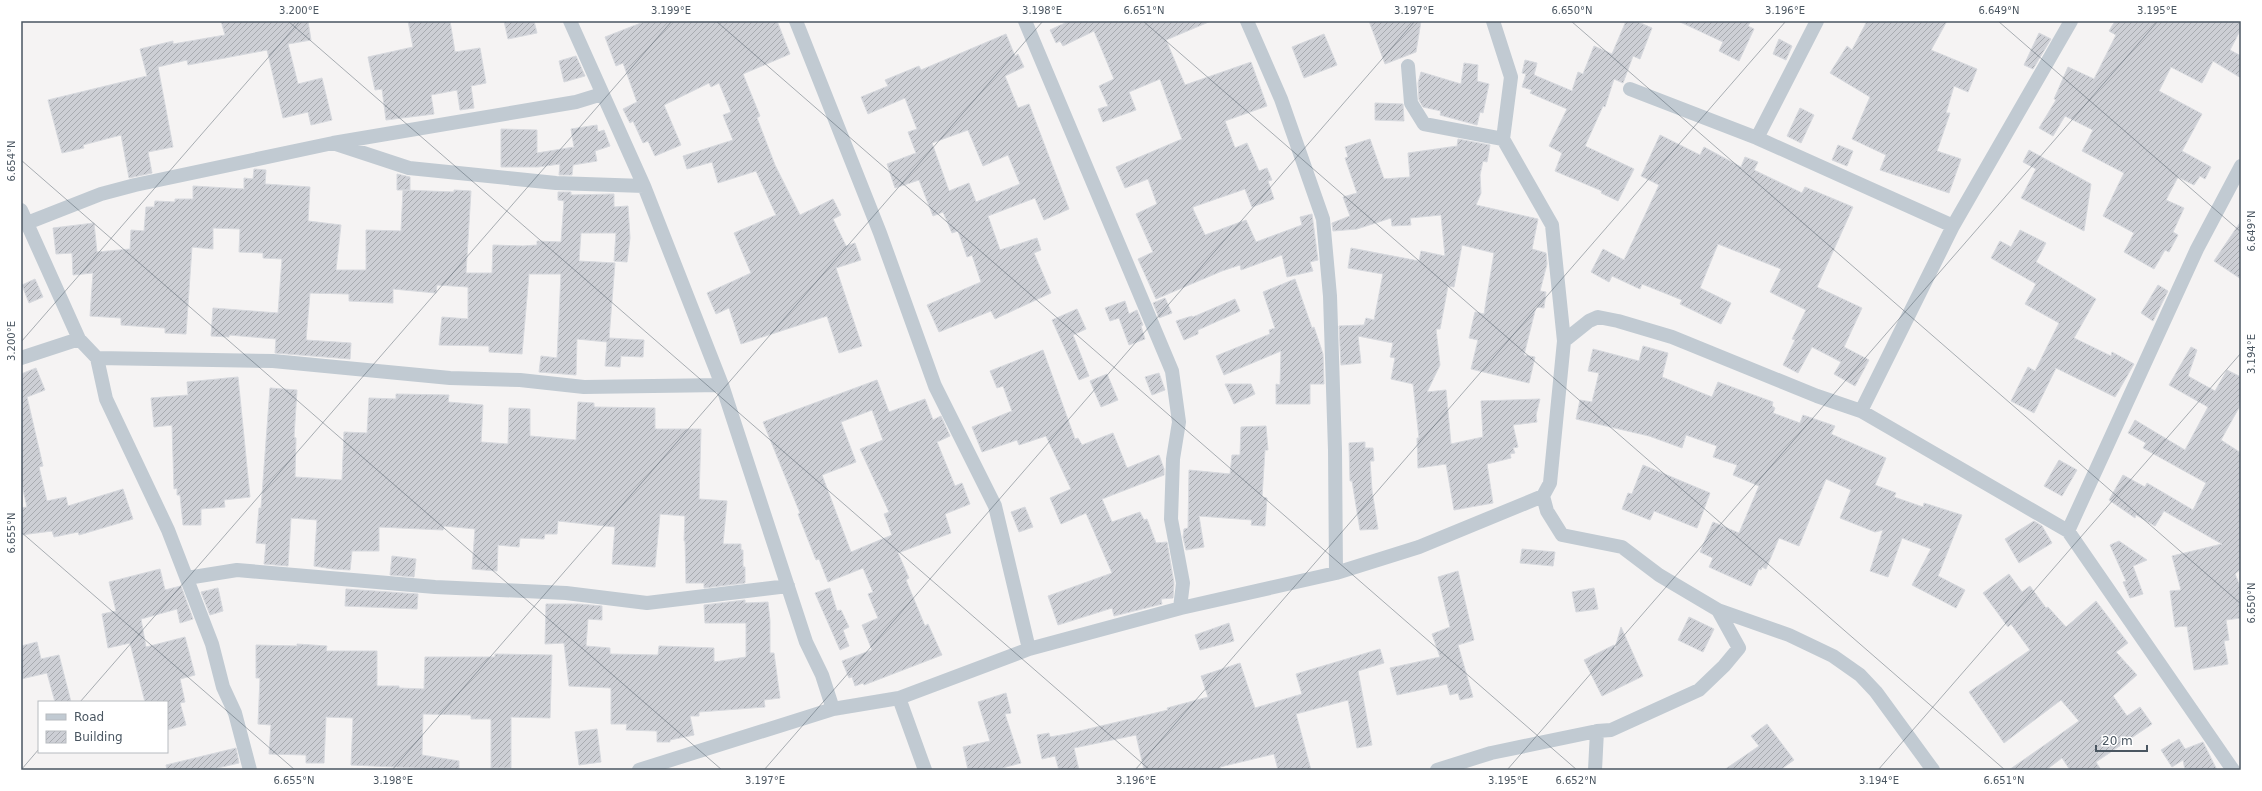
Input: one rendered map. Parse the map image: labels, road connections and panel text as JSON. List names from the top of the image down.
{
  "legend": ["Road", "Building"],
  "scale_bar": "20 m",
  "coordinates": [
    "3.200°E",
    "3.199°E",
    "3.198°E",
    "6.651°N",
    "3.197°E",
    "6.650°N",
    "3.196°E",
    "6.649°N",
    "3.195°E",
    "6.654°N",
    "3.194°E",
    "6.655°N",
    "6.652°N"
  ]
}
